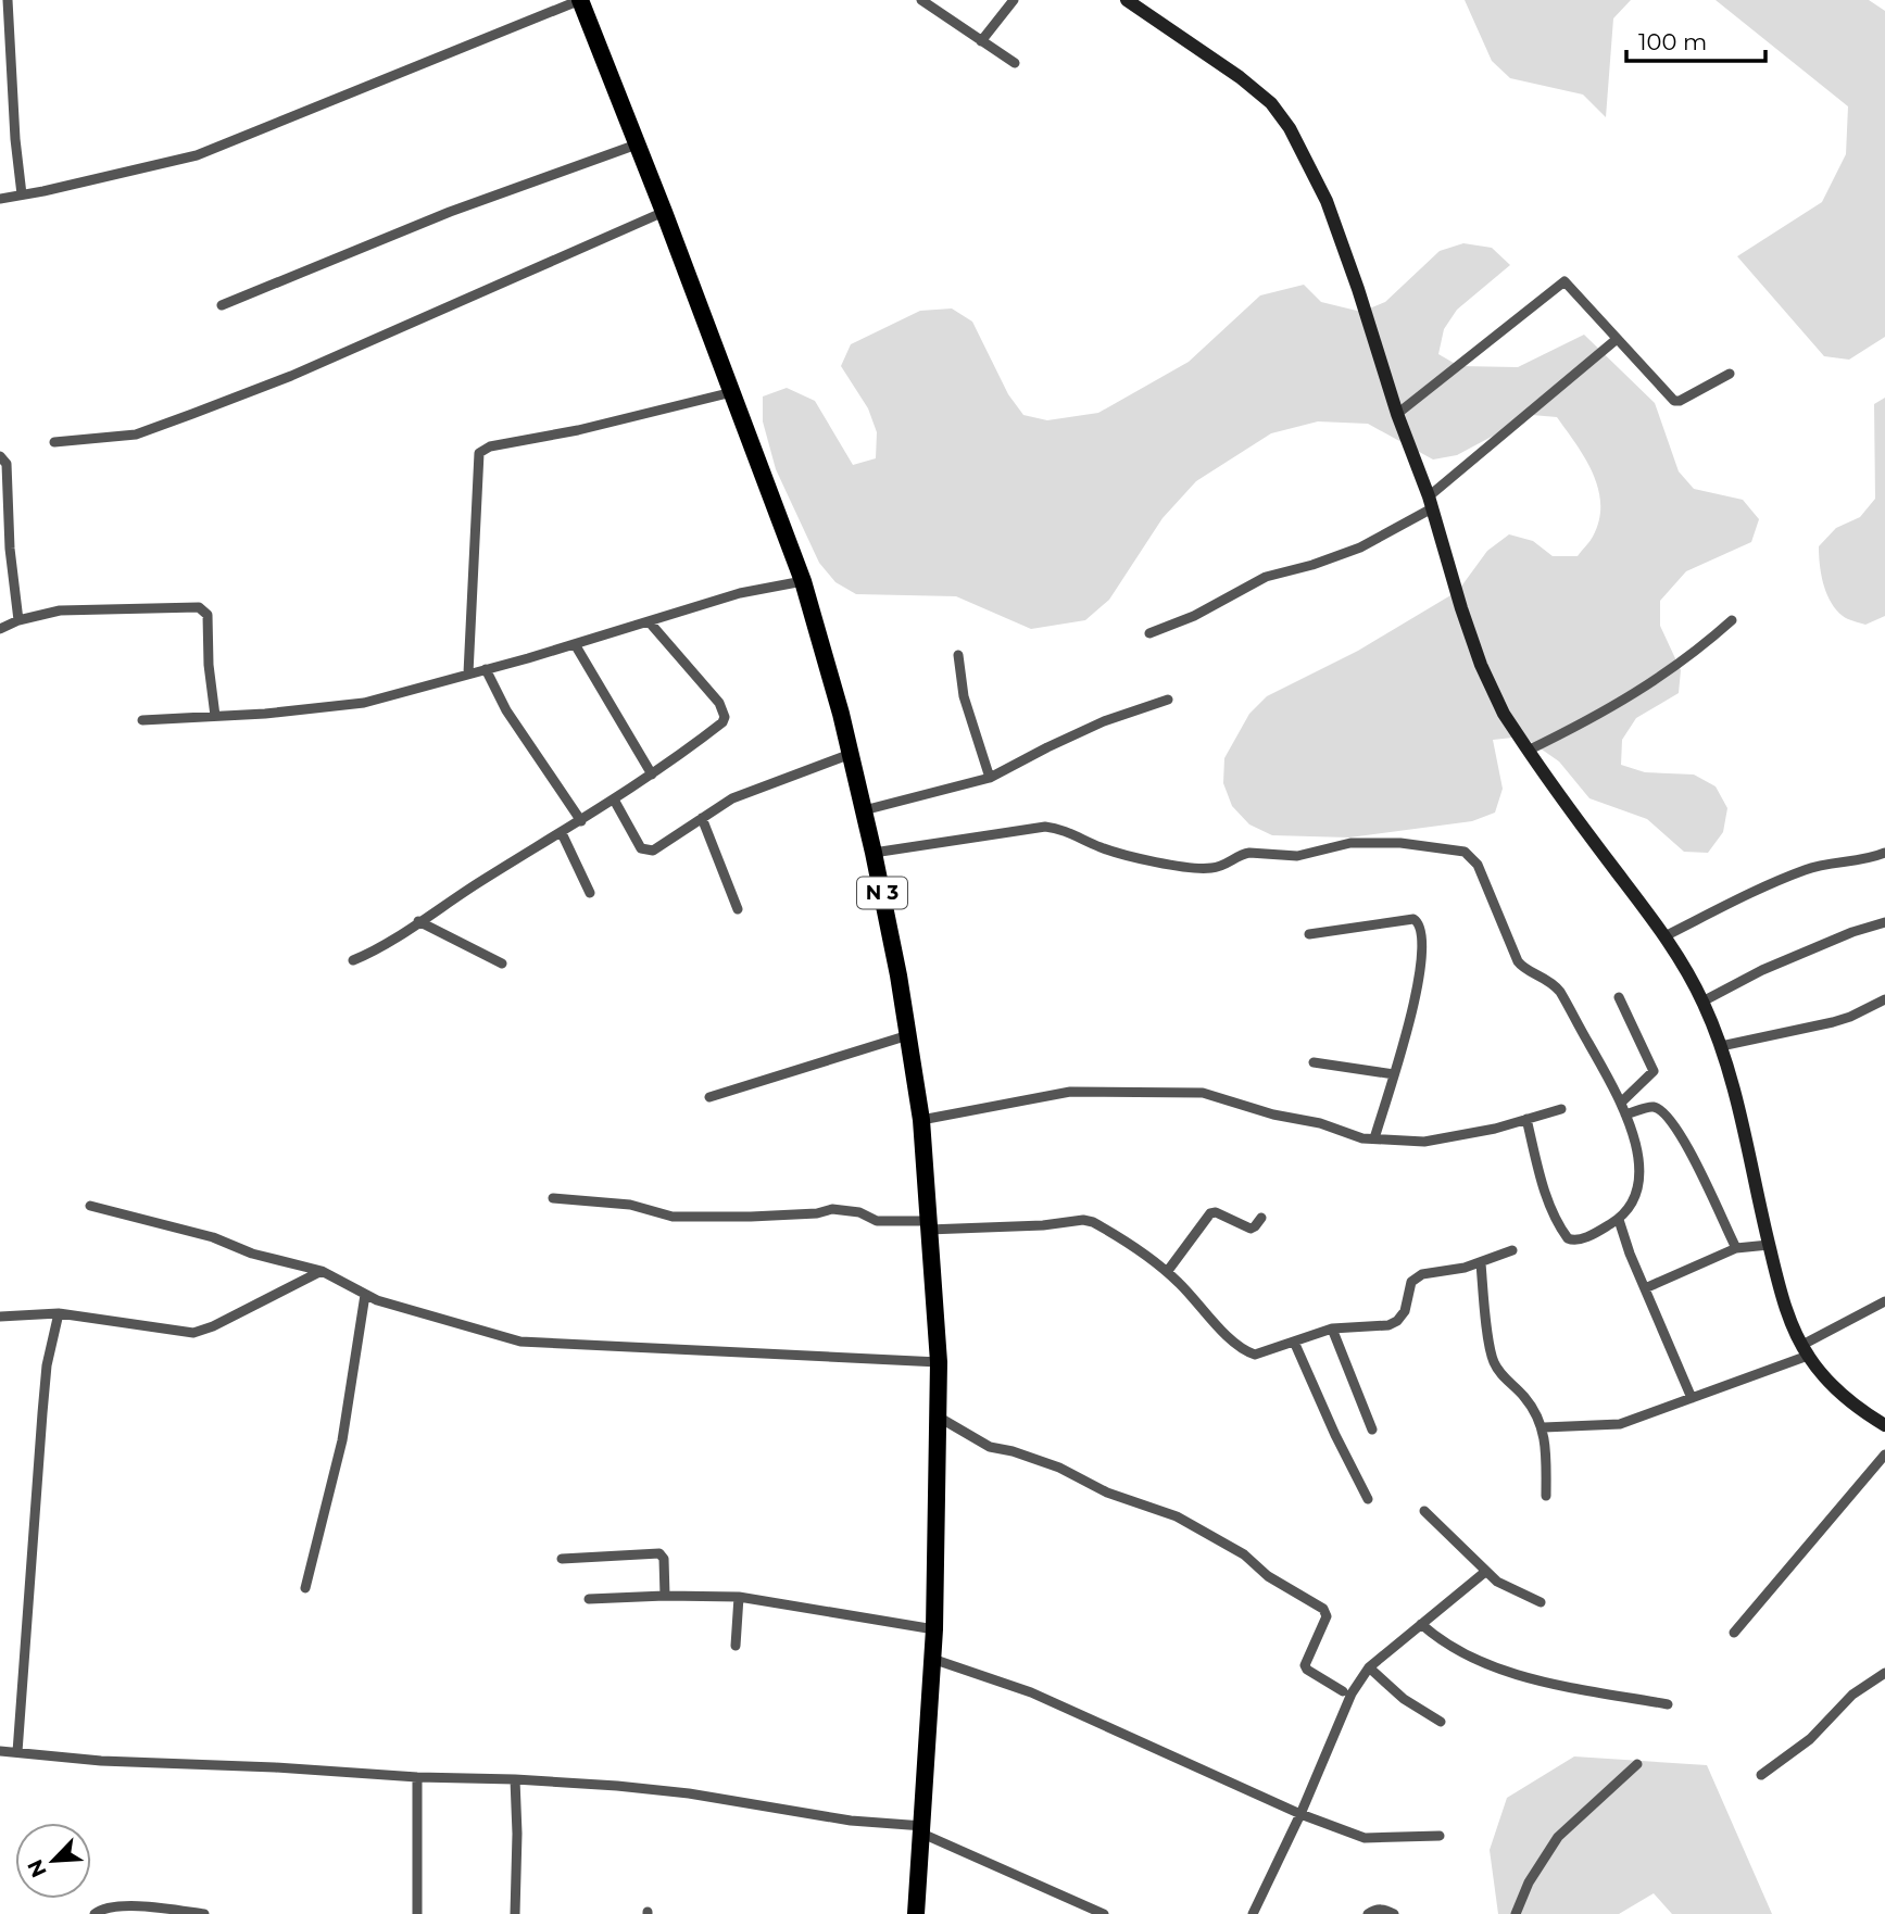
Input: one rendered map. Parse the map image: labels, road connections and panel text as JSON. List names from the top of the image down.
{
  "streets": {
    "highway": ["N 3"]
  },
  "scale_bar": "100 m",
  "north": "bottom left"
}
